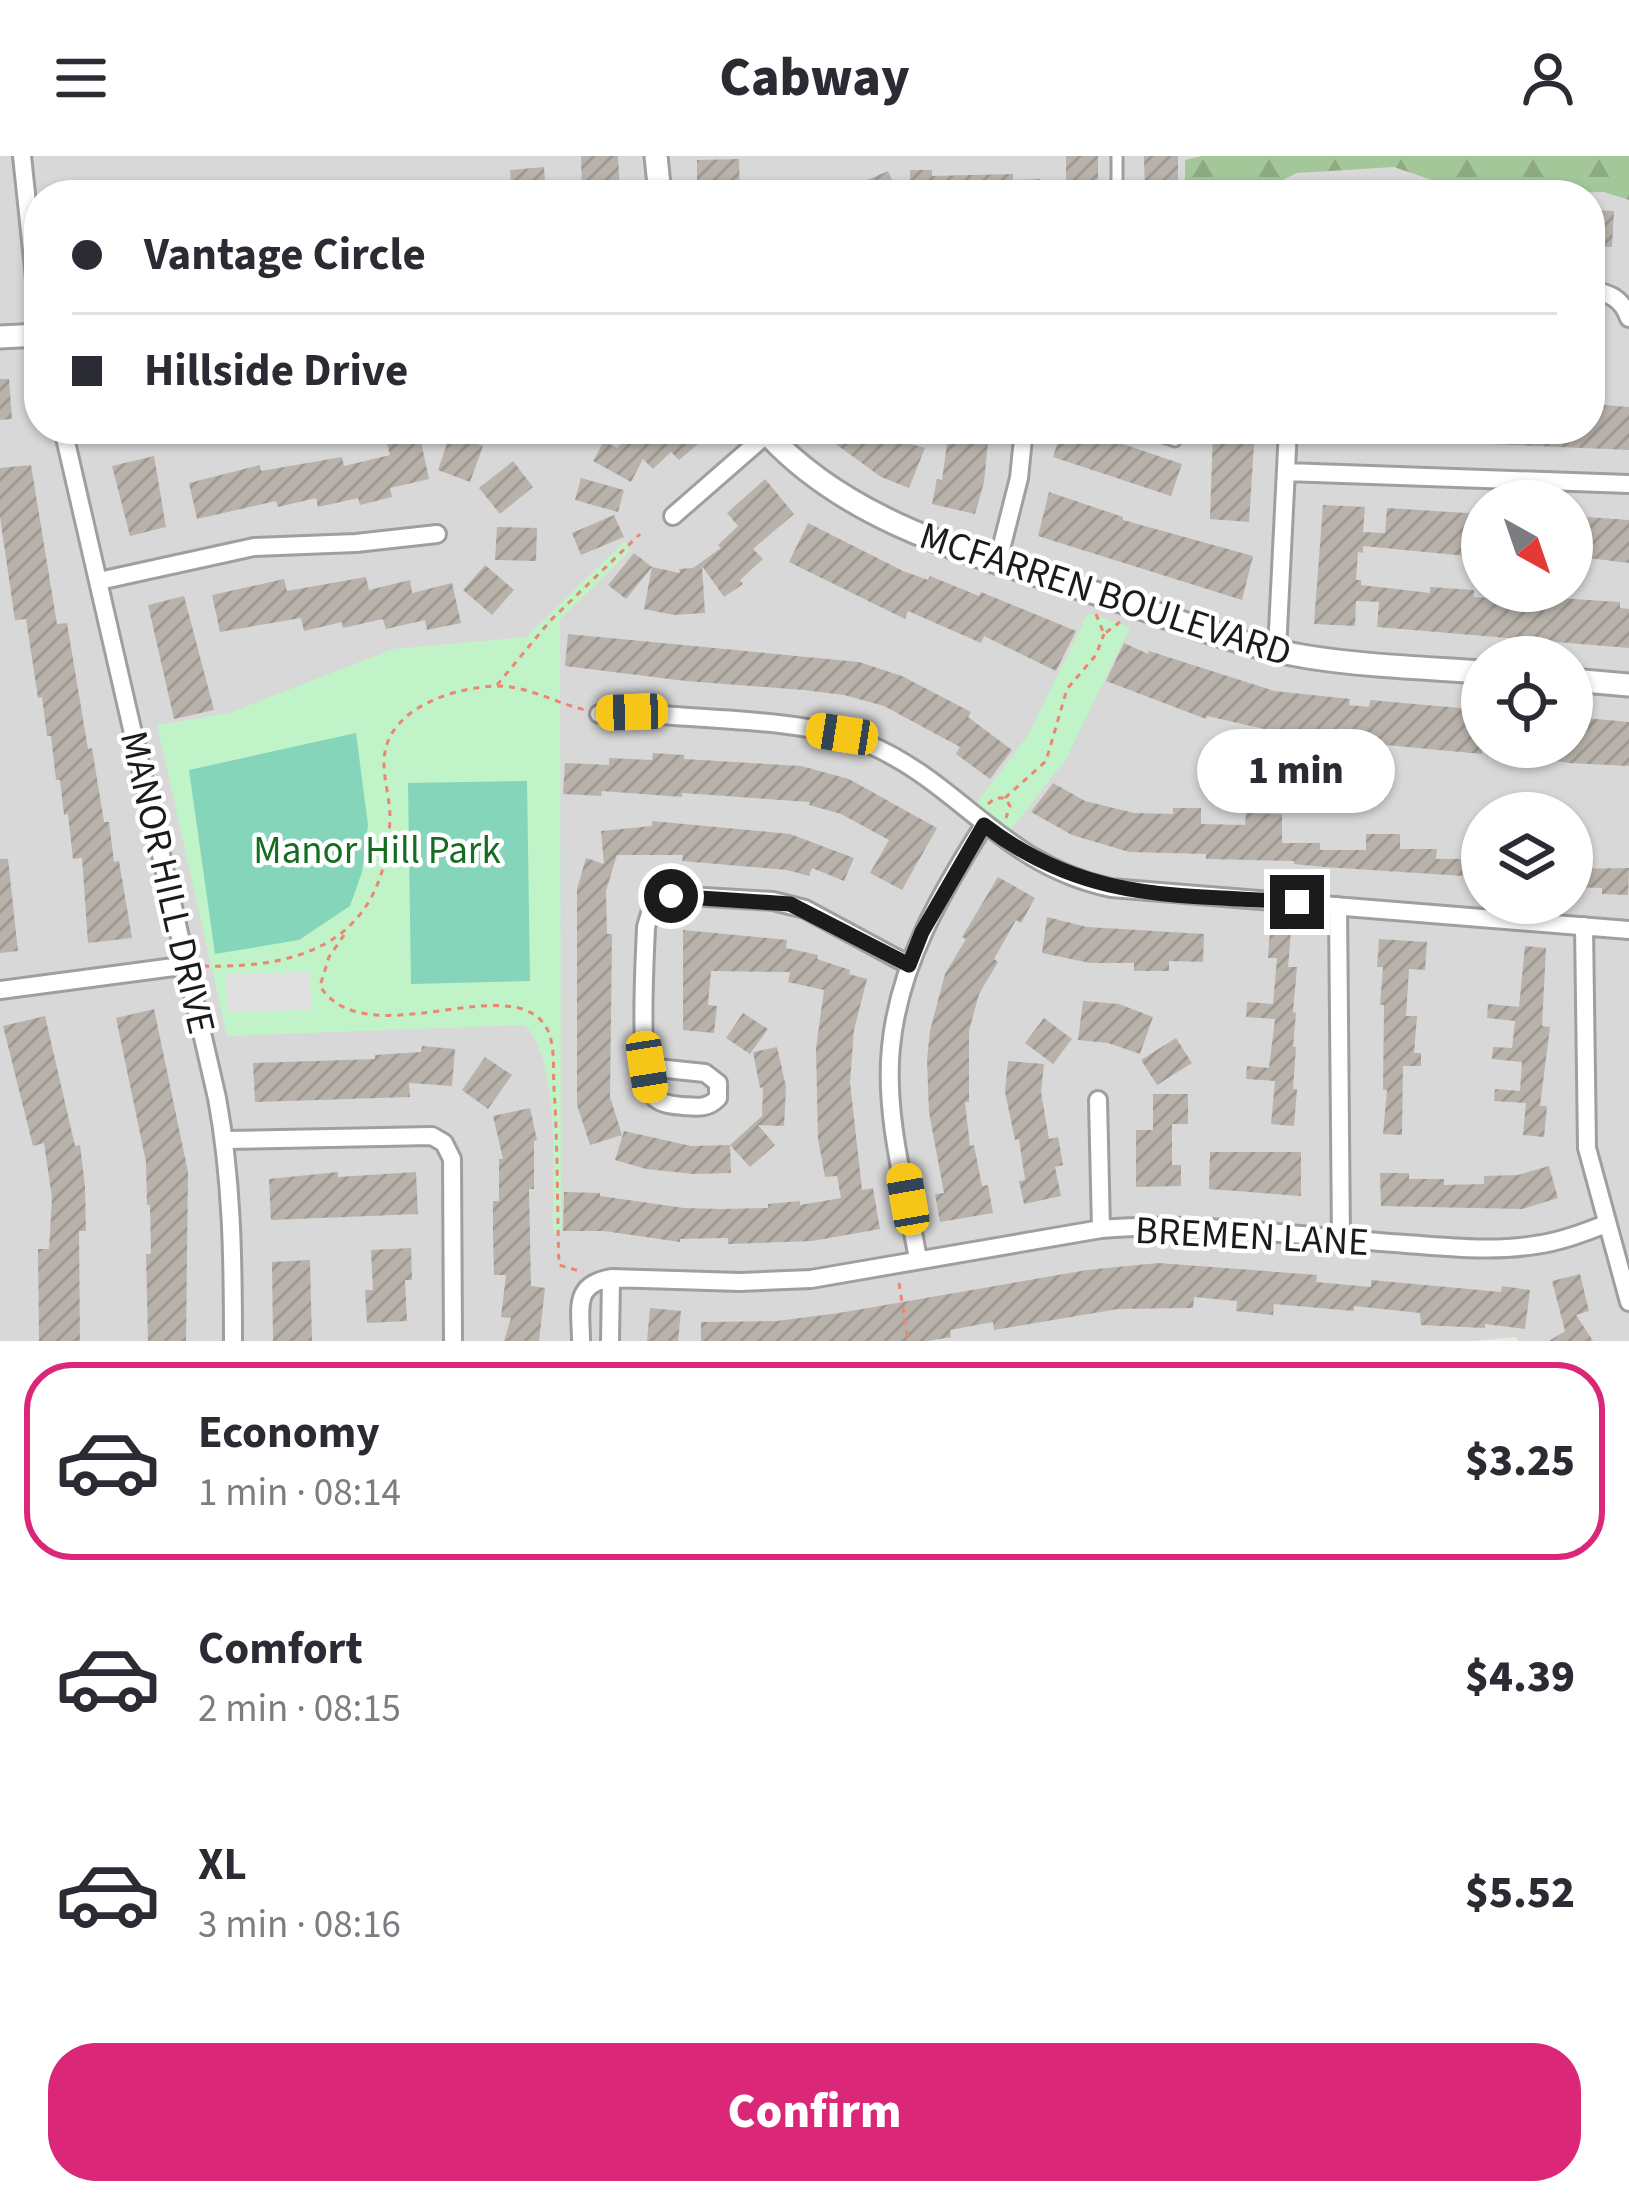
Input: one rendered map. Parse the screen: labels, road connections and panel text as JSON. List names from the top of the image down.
{
  "streets": {
    "street": ["MCFARREN BOULEVARD", "MANOR HILL DRIVE", "BREMEN LANE"]
  },
  "parks": ["Manor Hill Park"],
  "north": "bottom right",
  "page": {
    "header": "Cabway",
    "banner": ["Vantage Circle", "Hillside Drive"],
    "bubble": "1 min",
    "list": [
      {
        "name": "Economy",
        "note": "1 min · 08:14",
        "value": "$3.25"
      },
      {
        "name": "Comfort",
        "note": "2 min · 08:15",
        "value": "$4.39"
      },
      {
        "name": "XL",
        "note": "3 min · 08:16",
        "value": "$5.52"
      }
    ],
    "buttons": "Confirm"
  }
}
